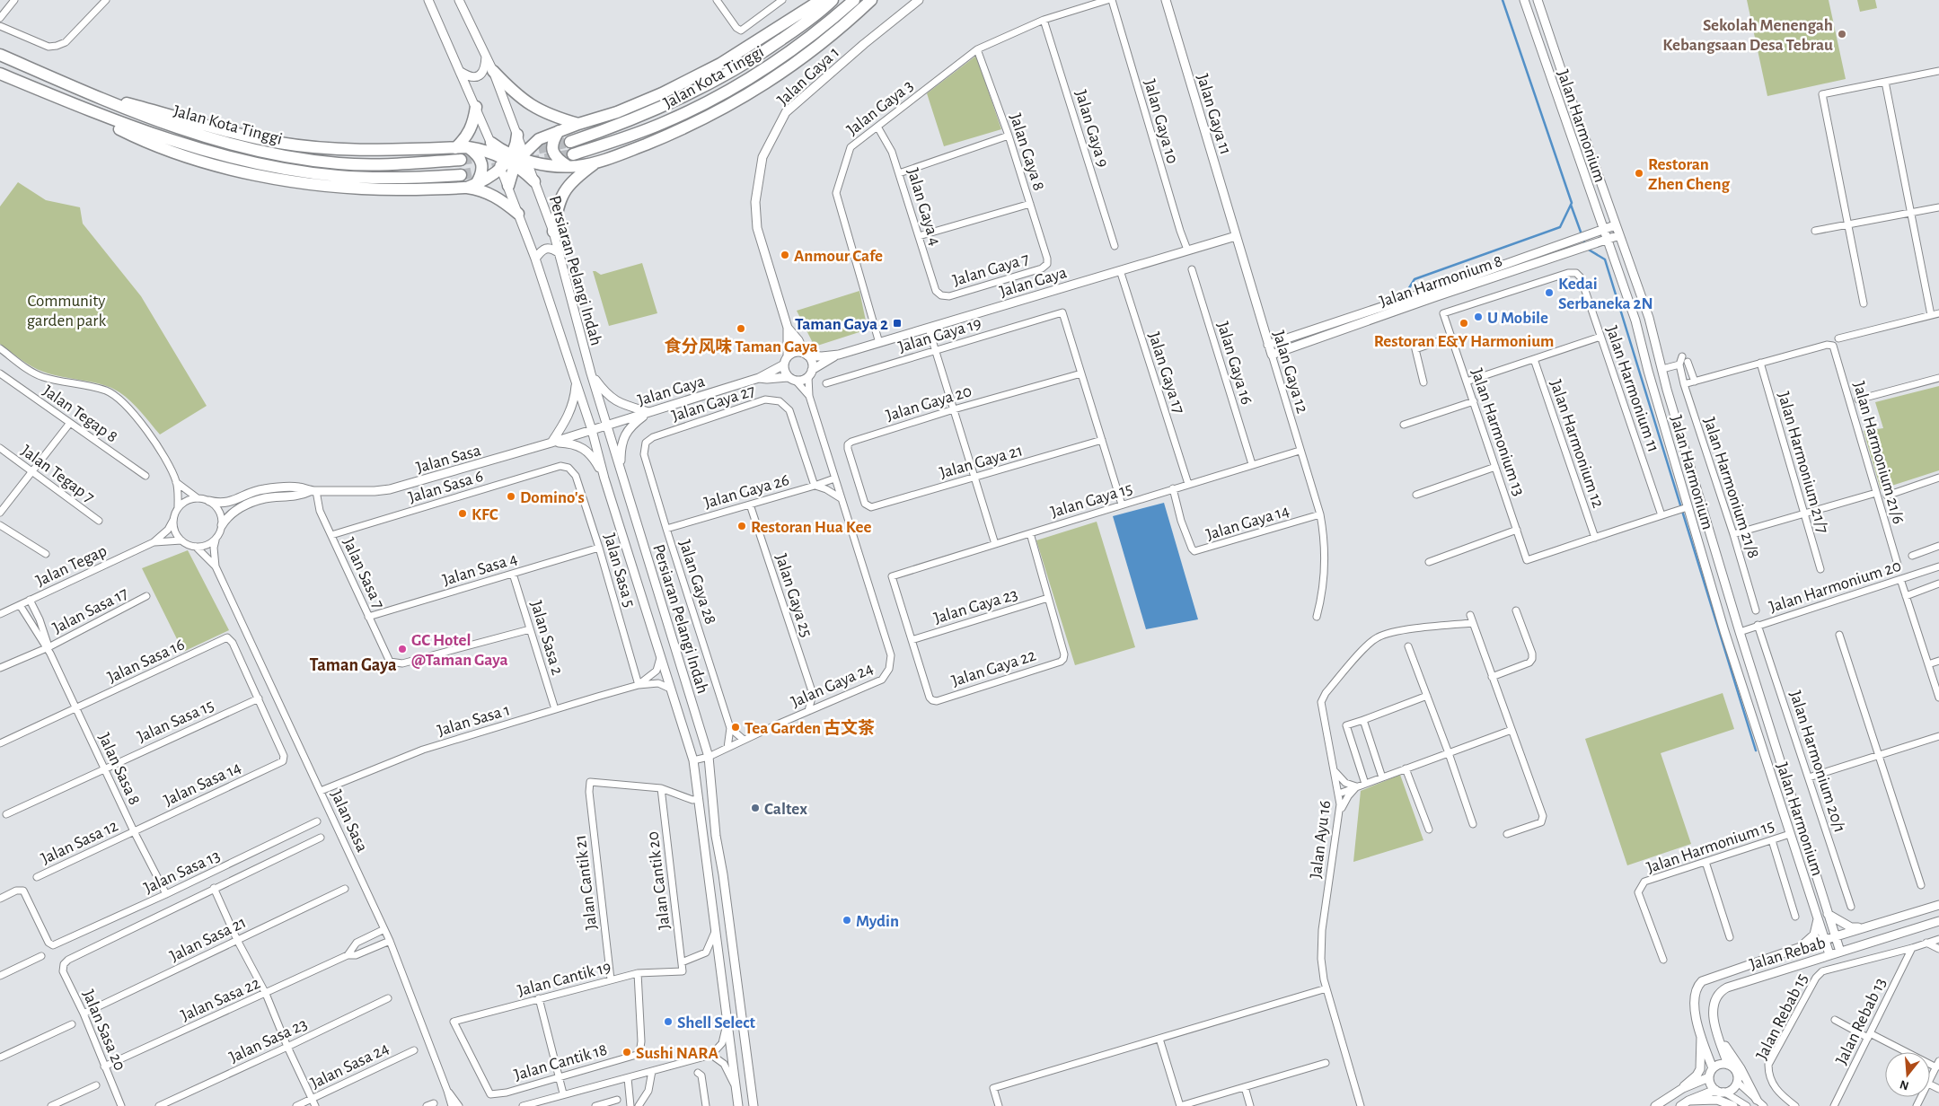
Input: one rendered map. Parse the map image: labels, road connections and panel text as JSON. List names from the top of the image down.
{
  "streets": {
    "highway": ["Jalan Kota Tinggi"],
    "main road": [
      "Jalan Gaya 1",
      "Jalan Gaya 11",
      "Jalan Harmonium",
      "Persiaran Pelangi Indah",
      "Jalan Harmonium 8",
      "Jalan Gaya",
      "Jalan Gaya 12",
      "Jalan Sasa",
      "Jalan Rebab"
    ],
    "street": [
      "Jalan Gaya 3",
      "Jalan Gaya 10",
      "Jalan Gaya 9",
      "Jalan Gaya 8",
      "Jalan Gaya 4",
      "Jalan Gaya 7",
      "Jalan Gaya 19",
      "Jalan Gaya 16",
      "Jalan Gaya 17",
      "Jalan Harmonium 11",
      "Jalan Gaya 27",
      "Jalan Gaya 20",
      "Jalan Tegap 8",
      "Jalan Harmonium 13",
      "Jalan Harmonium 12",
      "Jalan Harmonium 21/6",
      "Jalan Gaya 21",
      "Jalan Harmonium 21/7",
      "Jalan Tegap 7",
      "Jalan Sasa 6",
      "Jalan Harmonium 21/8",
      "Jalan Gaya 26",
      "Jalan Gaya 15",
      "Jalan Gaya 14",
      "Jalan Tegap",
      "Jalan Sasa 4",
      "Jalan Sasa 5",
      "Jalan Sasa 7",
      "Jalan Gaya 28",
      "Jalan Harmonium 20",
      "Jalan Gaya 25",
      "Jalan Gaya 23",
      "Jalan Sasa 17",
      "Jalan Sasa 2",
      "Jalan Sasa 16",
      "Jalan Gaya 22",
      "Jalan Gaya 24",
      "Jalan Sasa 1",
      "Jalan Sasa 15",
      "Jalan Harmonium 20/1",
      "Jalan Sasa 8",
      "Jalan Sasa 14",
      "Jalan Ayu 16",
      "Jalan Sasa 12",
      "Jalan Harmonium 15",
      "Jalan Sasa 13",
      "Jalan Cantik 20",
      "Jalan Cantik 21",
      "Jalan Sasa 21",
      "Jalan Cantik 19",
      "Jalan Sasa 22",
      "Jalan Rebab 15",
      "Jalan Rebab 13",
      "Jalan Sasa 20",
      "Jalan Sasa 23",
      "Jalan Cantik 18",
      "Jalan Sasa 24"
    ]
  },
  "crossings": [
    ["Jalan Gaya 1", "Jalan Gaya"],
    ["Jalan Gaya 1", "Jalan Gaya 24"],
    ["Jalan Gaya 3", "Jalan Gaya 9"],
    ["Jalan Gaya 3", "Jalan Gaya 8"],
    ["Jalan Gaya 3", "Jalan Gaya 4"],
    ["Jalan Gaya 3", "Jalan Gaya"],
    ["Jalan Gaya 11", "Jalan Gaya"],
    ["Jalan Gaya 11", "Jalan Gaya 12"],
    ["Jalan Gaya 10", "Jalan Gaya"],
    ["Jalan Harmonium", "Jalan Harmonium 8"],
    ["Jalan Harmonium", "Jalan Harmonium 20"],
    ["Jalan Harmonium", "Jalan Harmonium 15"],
    ["Jalan Harmonium", "Jalan Rebab"],
    ["Jalan Gaya 8", "Jalan Gaya 7"],
    ["Jalan Gaya 4", "Jalan Gaya 7"],
    ["Persiaran Pelangi Indah", "Jalan Gaya"],
    ["Persiaran Pelangi Indah", "Jalan Sasa"],
    ["Persiaran Pelangi Indah", "Jalan Gaya 24"],
    ["Persiaran Pelangi Indah", "Jalan Sasa 1"],
    ["Jalan Harmonium 8", "Jalan Gaya 12"],
    ["Jalan Gaya", "Jalan Gaya 12"],
    ["Jalan Gaya", "Jalan Gaya 17"],
    ["Jalan Gaya", "Jalan Sasa"],
    ["Jalan Gaya", "Jalan Gaya 24"],
    ["Jalan Gaya 19", "Jalan Gaya 20"],
    ["Jalan Gaya 16", "Jalan Gaya 15"],
    ["Jalan Gaya 12", "Jalan Gaya 15"],
    ["Jalan Gaya 12", "Jalan Gaya 14"],
    ["Jalan Gaya 17", "Jalan Gaya 15"],
    ["Jalan Harmonium 11", "Jalan Harmonium 13"],
    ["Jalan Gaya 27", "Jalan Gaya 26"],
    ["Jalan Gaya 27", "Jalan Gaya 28"],
    ["Jalan Gaya 20", "Jalan Gaya 21"],
    ["Jalan Harmonium 13", "Jalan Harmonium 12"],
    ["Jalan Harmonium 21/6", "Jalan Harmonium 21/7"],
    ["Jalan Sasa", "Jalan Tegap"],
    ["Jalan Sasa", "Jalan Sasa 7"],
    ["Jalan Sasa", "Jalan Sasa 1"],
    ["Jalan Sasa", "Jalan Sasa 22"],
    ["Jalan Sasa 6", "Jalan Sasa 5"],
    ["Jalan Sasa 6", "Jalan Sasa 7"],
    ["Jalan Gaya 26", "Jalan Gaya 28"],
    ["Jalan Gaya 26", "Jalan Gaya 25"],
    ["Jalan Gaya 26", "Jalan Gaya 24"],
    ["Jalan Gaya 15", "Jalan Gaya 14"],
    ["Jalan Gaya 15", "Jalan Gaya 22"],
    ["Jalan Tegap", "Jalan Sasa 8"],
    ["Jalan Sasa 4", "Jalan Sasa 5"],
    ["Jalan Sasa 4", "Jalan Sasa 7"],
    ["Jalan Sasa 4", "Jalan Sasa 2"],
    ["Jalan Sasa 5", "Jalan Sasa 1"],
    ["Jalan Sasa 7", "Jalan Sasa 2"],
    ["Jalan Gaya 28", "Jalan Gaya 24"],
    ["Jalan Harmonium 20", "Jalan Harmonium 20/1"],
    ["Jalan Gaya 23", "Jalan Gaya 22"],
    ["Jalan Sasa 17", "Jalan Sasa 8"],
    ["Jalan Sasa 2", "Jalan Sasa 1"],
    ["Jalan Sasa 16", "Jalan Sasa 15"],
    ["Jalan Sasa 16", "Jalan Sasa 8"],
    ["Jalan Sasa 16", "Jalan Sasa 14"],
    ["Jalan Sasa 15", "Jalan Sasa 8"],
    ["Jalan Sasa 15", "Jalan Sasa 14"],
    ["Jalan Sasa 8", "Jalan Sasa 14"],
    ["Jalan Sasa 8", "Jalan Sasa 12"],
    ["Jalan Sasa 8", "Jalan Sasa 13"],
    ["Jalan Sasa 14", "Jalan Sasa 12"],
    ["Jalan Cantik 20", "Jalan Cantik 21"],
    ["Jalan Cantik 20", "Jalan Cantik 19"],
    ["Jalan Cantik 21", "Jalan Cantik 19"],
    ["Jalan Sasa 21", "Jalan Sasa 20"],
    ["Jalan Cantik 19", "Jalan Cantik 18"],
    ["Jalan Sasa 22", "Jalan Sasa 20"],
    ["Jalan Rebab 15", "Jalan Rebab 13"]
  ],
  "districts": ["Taman Gaya"],
  "parks": ["Community garden park"],
  "places": {
    "other": [
      "Sekolah Menengah Kebangsaan Desa Tebrau",
      "Restoran Zhen Cheng",
      "Anmour Cafe",
      "Kedai Serbaneka 2N",
      "U Mobile",
      "Restoran E&Y Harmonium",
      "食分风味 Taman Gaya",
      "Domino's",
      "KFC",
      "Restoran Hua Kee",
      "GC Hotel @Taman Gaya",
      "Tea Garden 古文茶",
      "Caltex",
      "Mydin",
      "Shell Select",
      "Sushi NARA"
    ],
    "transit": ["Taman Gaya 2"]
  },
  "north": "bottom"
}
